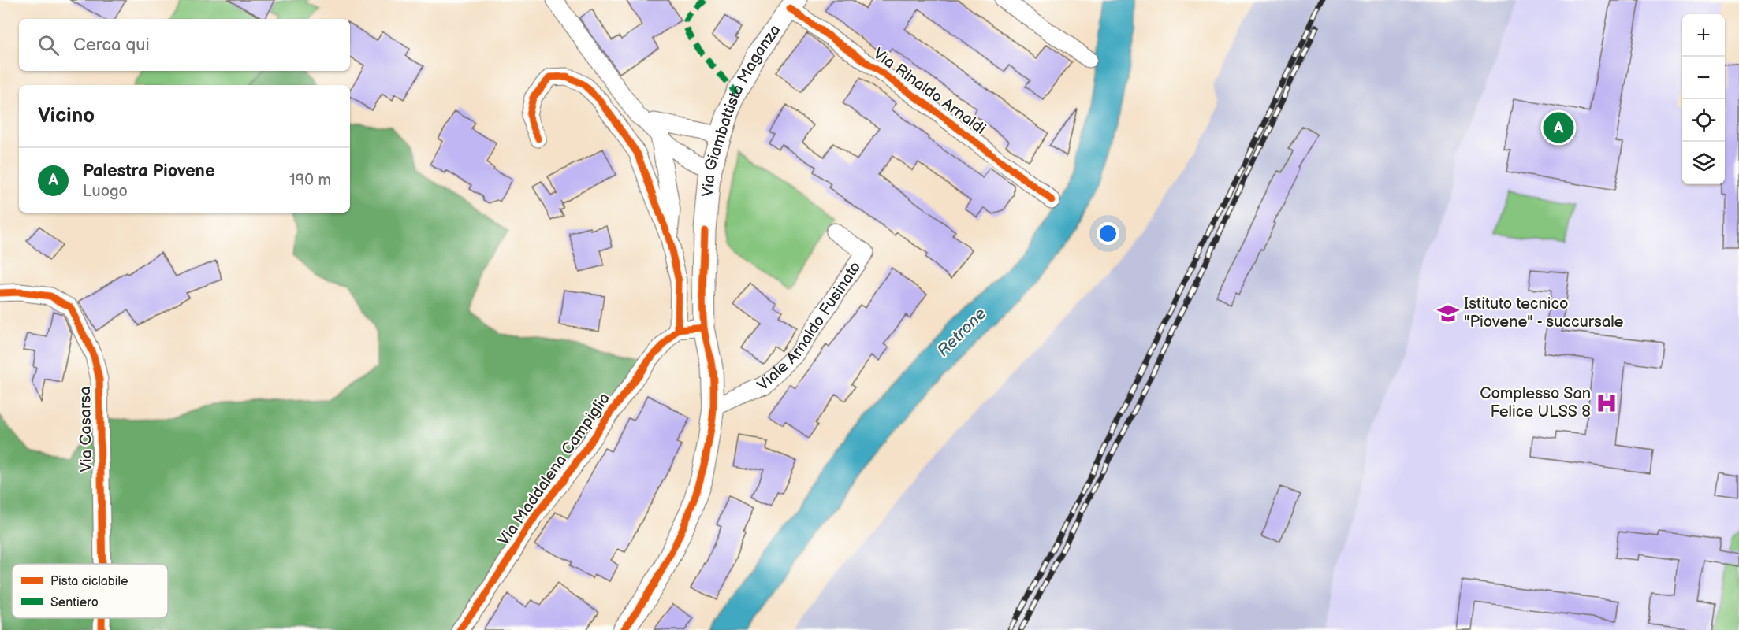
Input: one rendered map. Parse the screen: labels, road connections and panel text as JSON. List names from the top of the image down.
{
  "streets": {
    "street": [
      "Via Rinaldo Arnaldi",
      "Via Giambattista Maganza",
      "Viale Arnaldo Fusinato",
      "Via Casarsa",
      "Via Maddalena Campiglia"
    ]
  },
  "crossings": [
    ["Via Rinaldo Arnaldi", "Via Giambattista Maganza"]
  ],
  "water": ["Retrone"],
  "places": {
    "school or university": ["Istituto tecnico \"Piovene\" - succursale"],
    "hospital": ["Complesso San Felice ULSS 8"]
  },
  "legend": ["Pista ciclabile", "Sentiero"],
  "page": {
    "map_buttons": ["+", "−"],
    "search": "Cerca qui",
    "heading": "Vicino",
    "pins": "A",
    "list": [
      {
        "mark": "A",
        "name": "Palestra Piovene",
        "note": "Luogo",
        "value": "190 m"
      }
    ]
  }
}
